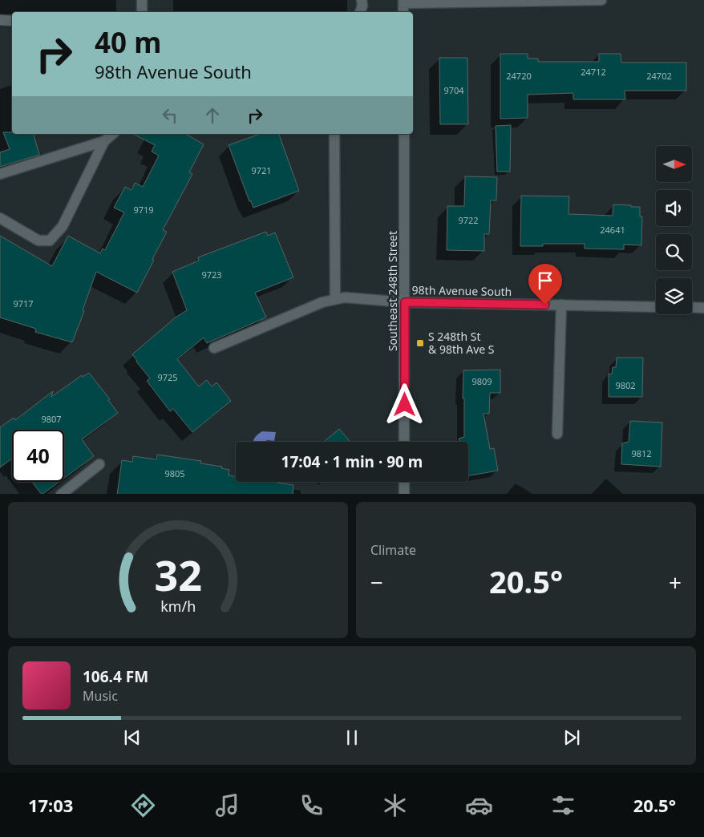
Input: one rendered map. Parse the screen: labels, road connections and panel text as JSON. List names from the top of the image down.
{
  "streets": {
    "street": ["Southeast 248th Street", "98th Avenue South"]
  },
  "crossings": [
    ["Southeast 248th Street", "98th Avenue South"]
  ],
  "places": {
    "transit": ["S 248th St & 98th Ave S"]
  },
  "house_numbers": [
    "24712",
    "24720",
    "24702",
    "9704",
    "9721",
    "9719",
    "9722",
    "24641",
    "9723",
    "9717",
    "9725",
    "9809",
    "9802",
    "9807",
    "9812",
    "9805"
  ],
  "north": "right",
  "page": {
    "turn": ["40 m", "98th Avenue South"],
    "limit": "40",
    "trip": "17:04 · 1 min · 90 m",
    "tile": "Climate",
    "heat": ["−", "20.5°", "+"],
    "song": ["106.4 FM", "Music"],
    "tabs": ["17:03", "20.5°"],
    "gauge": ["32", "km/h"]
  }
}
